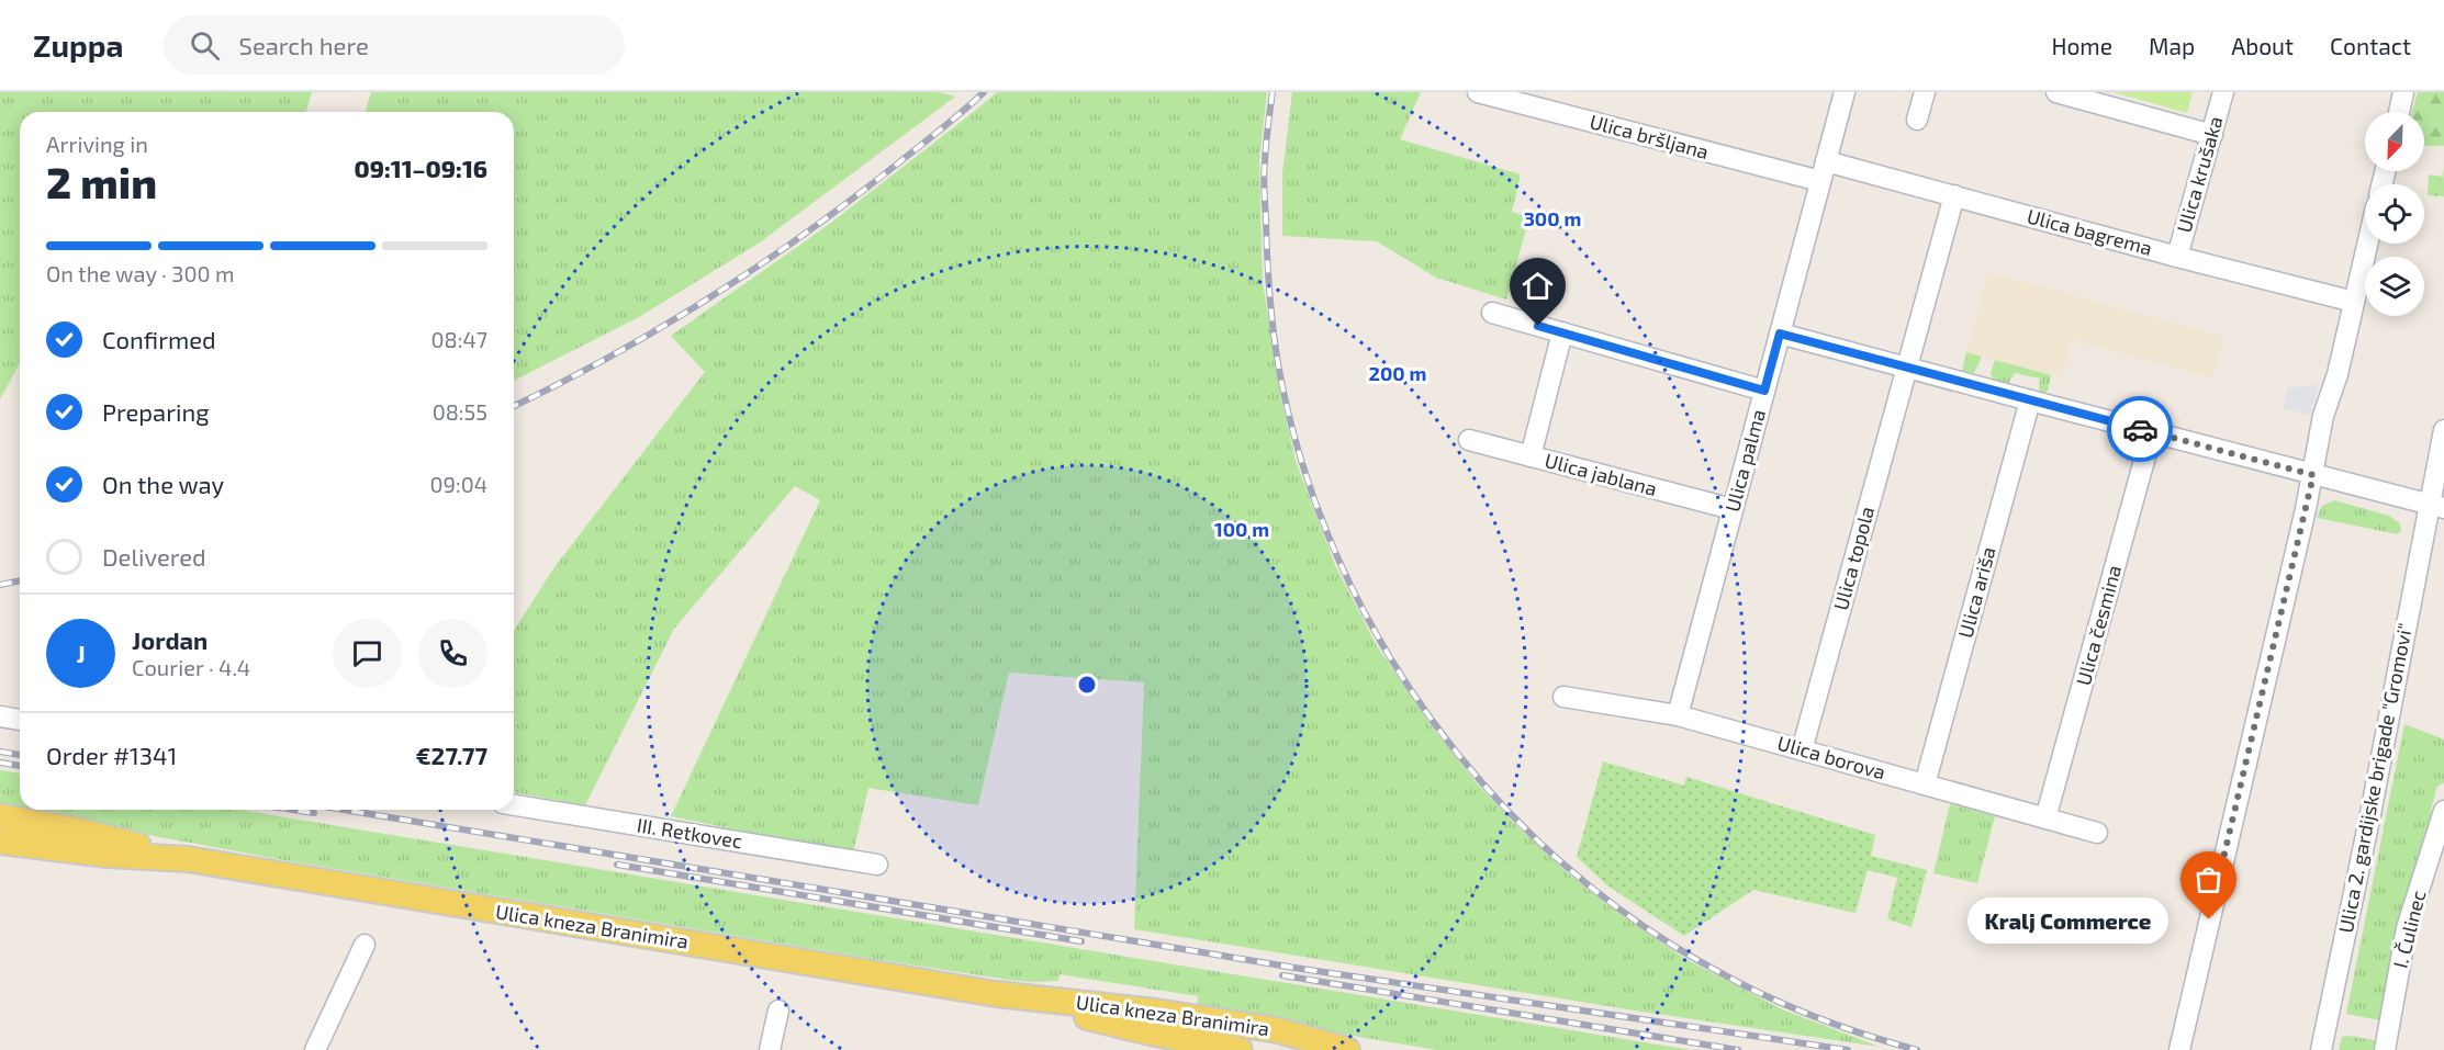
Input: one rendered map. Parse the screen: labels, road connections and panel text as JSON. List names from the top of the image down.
{
  "streets": {
    "main road": ["Ulica kneza Branimira"],
    "street": [
      "Ulica bršljana",
      "Ulica krušaka",
      "Ulica bagrema",
      "Ulica palma",
      "Ulica jablana",
      "Ulica topola",
      "Ulica ariša",
      "Ulica česmina",
      "Ulica borova",
      "Ulica 2. gardijske brigade \"Gromovi\"",
      "III. Retkovec",
      "I. Čulinec"
    ]
  },
  "crossings": [
    ["Ulica bršljana", "Ulica palma"],
    ["Ulica krušaka", "Ulica bagrema"],
    ["Ulica bagrema", "Ulica palma"],
    ["Ulica bagrema", "Ulica topola"],
    ["Ulica palma", "Ulica jablana"],
    ["Ulica palma", "Ulica borova"],
    ["Ulica topola", "Ulica borova"],
    ["Ulica ariša", "Ulica borova"],
    ["Ulica česmina", "Ulica borova"]
  ],
  "places": ["Kralj Commerce"],
  "north": "bottom left",
  "page": {
    "header": "Zuppa",
    "search": "Search here",
    "nav": [
      "Home",
      "Map",
      "About",
      "Contact"
    ],
    "heading": ["2 min", "Arriving in", "09:11–09:16"],
    "panel": [
      "Jordan",
      "Courier · 4.4",
      "Order #1341",
      "€27.77"
    ],
    "bar": "On the way · 300 m",
    "list": [
      ["Confirmed", "08:47"],
      ["Preparing", "08:55"],
      ["On the way", "09:04"],
      "Delivered"
    ],
    "round": "J",
    "bubble": "Kralj Commerce"
  },
  "rings": ["300 m", "200 m", "100 m"]
}
